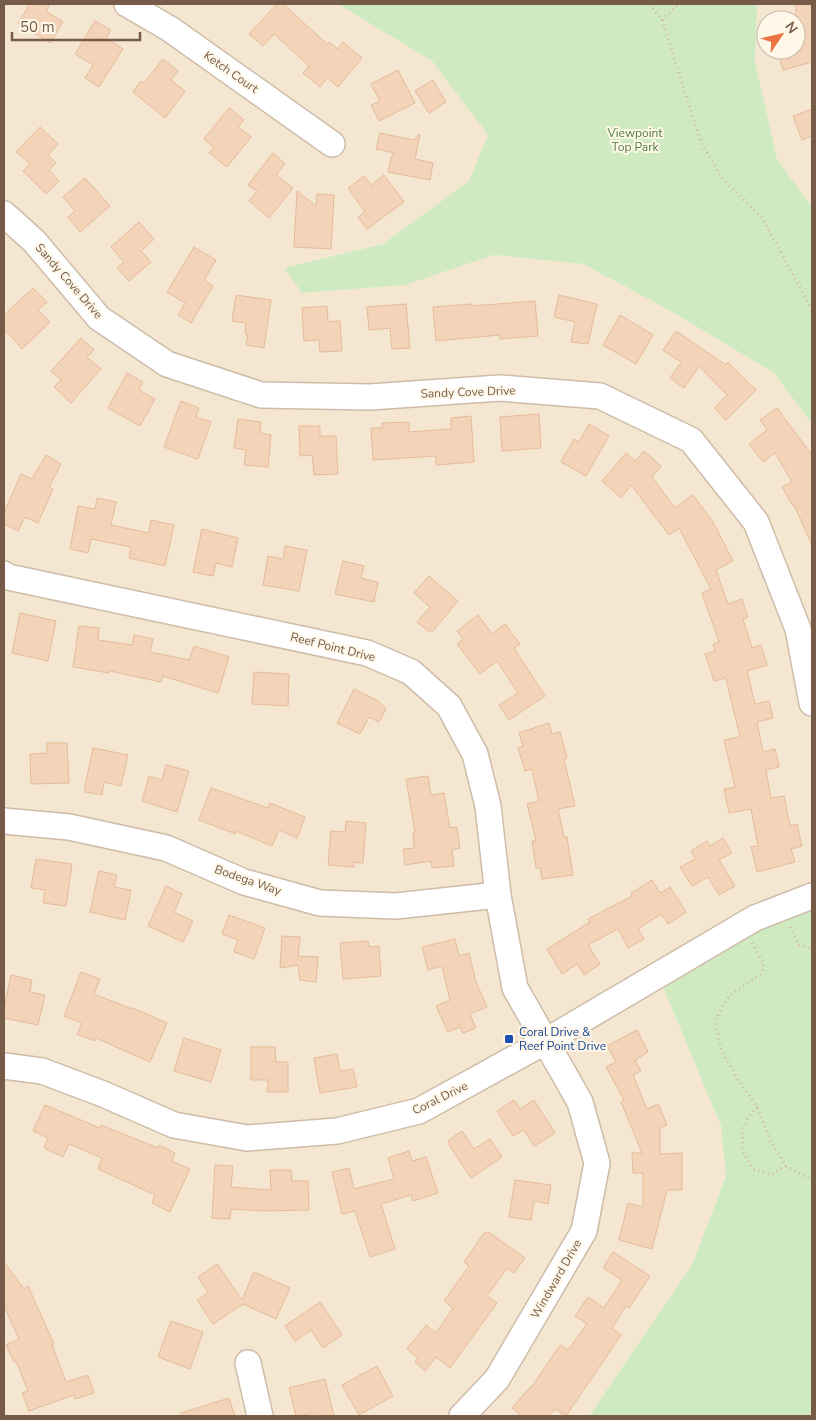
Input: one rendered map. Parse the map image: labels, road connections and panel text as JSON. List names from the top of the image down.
{
  "streets": {
    "street": [
      "Ketch Court",
      "Sandy Cove Drive",
      "Reef Point Drive",
      "Bodega Way",
      "Coral Drive",
      "Windward Drive"
    ]
  },
  "crossings": [
    ["Reef Point Drive", "Bodega Way"],
    ["Reef Point Drive", "Coral Drive"],
    ["Reef Point Drive", "Windward Drive"],
    ["Coral Drive", "Windward Drive"]
  ],
  "parks": ["Viewpoint Top Park"],
  "places": {
    "transit": ["Coral Drive & Reef Point Drive"]
  },
  "scale_bar": "50 m",
  "north": "top right"
}
